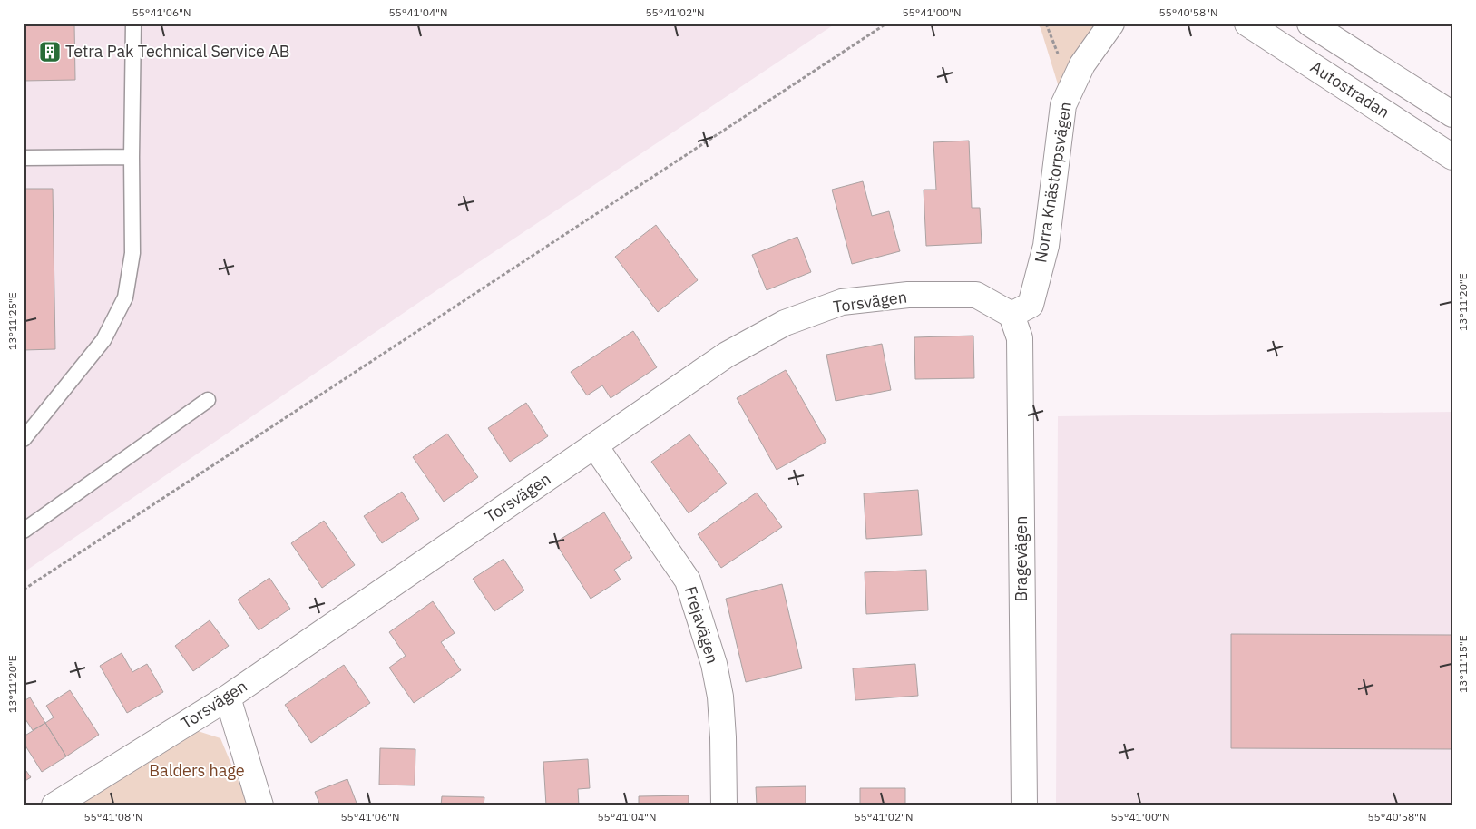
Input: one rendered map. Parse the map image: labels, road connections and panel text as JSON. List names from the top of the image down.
{
  "streets": {
    "main road": [
      "Autostradan",
      "Norra Knästorpsvägen",
      "Torsvägen",
      "Bragevägen",
      "Frejavägen"
    ]
  },
  "crossings": [
    ["Norra Knästorpsvägen", "Torsvägen"],
    ["Norra Knästorpsvägen", "Bragevägen"],
    ["Torsvägen", "Bragevägen"],
    ["Torsvägen", "Frejavägen"]
  ],
  "parks": ["Balders hage"],
  "places": {
    "building": ["Tetra Pak Technical Service AB"]
  },
  "coordinates": [
    "55°41'06\"N",
    "55°41'04\"N",
    "55°41'02\"N",
    "55°41'00\"N",
    "55°40'58\"N",
    "13°11'20\"E",
    "13°11'25\"E",
    "13°11'15\"E",
    "55°41'08\"N"
  ]
}
